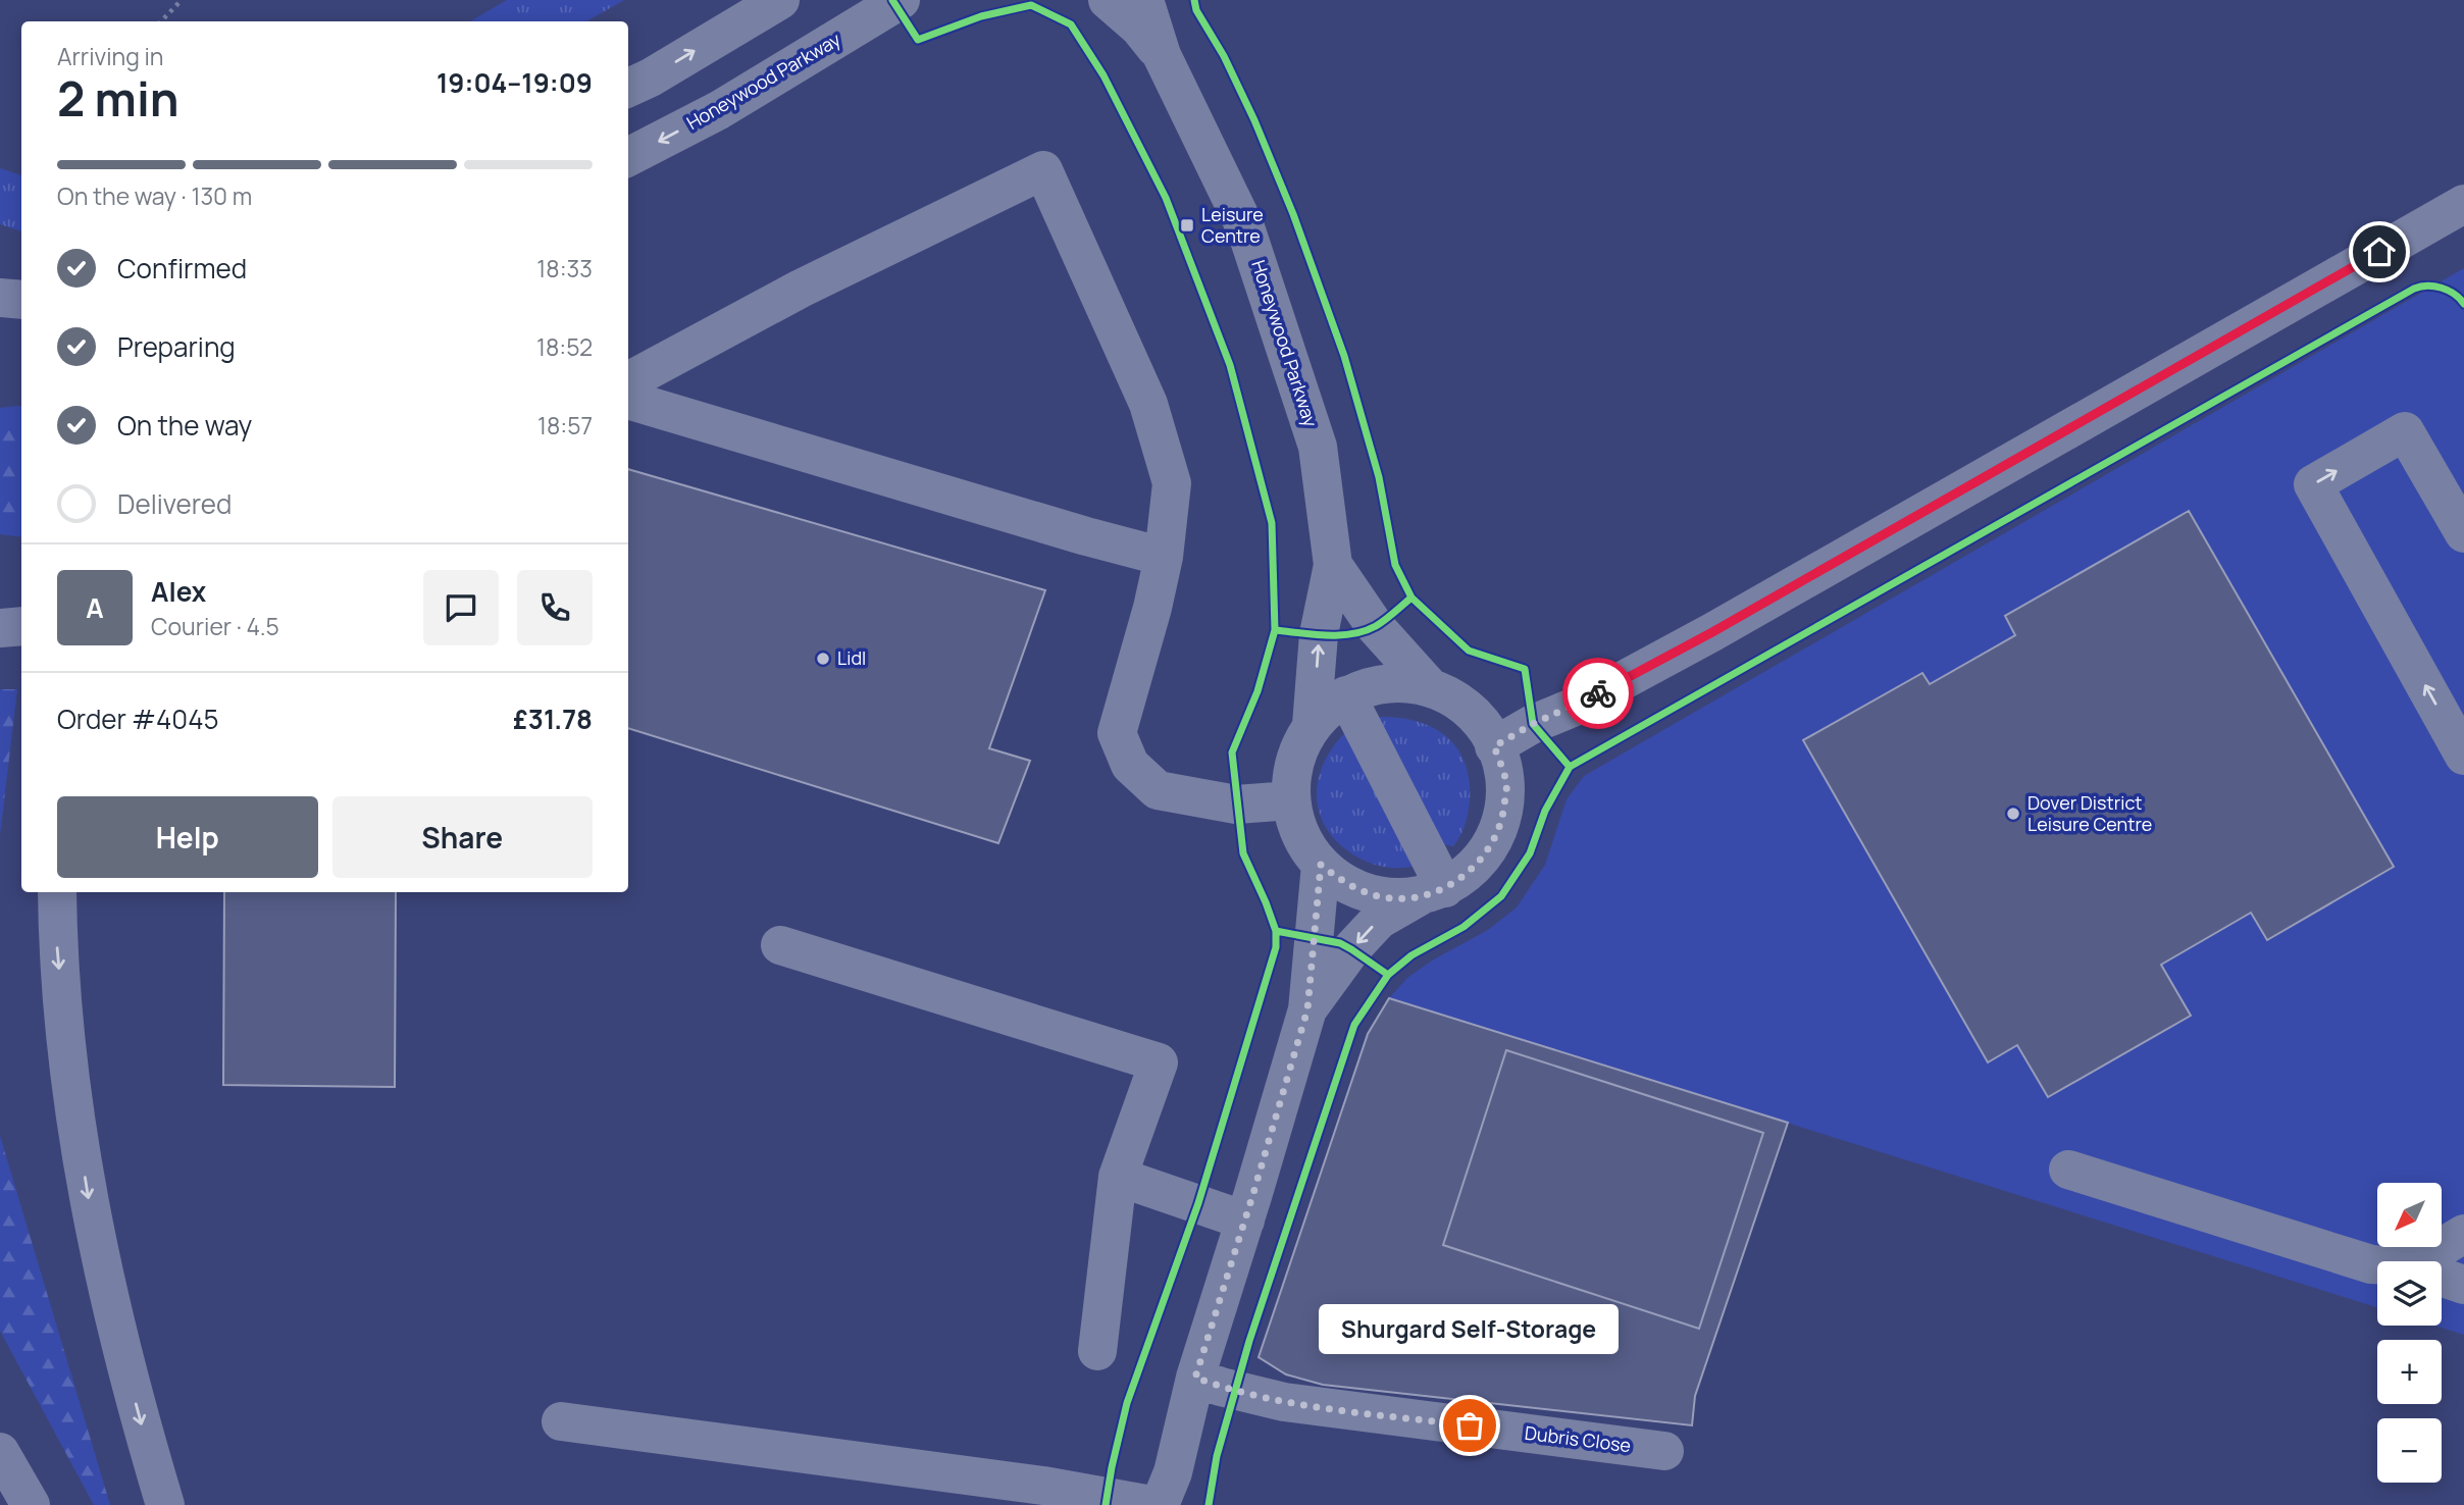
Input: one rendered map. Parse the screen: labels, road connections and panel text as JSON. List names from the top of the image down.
{
  "streets": {
    "street": ["Honeywood Parkway", "Dubris Close"]
  },
  "places": {
    "transit": ["Leisure Centre"],
    "other": ["Lidl", "Dover District Leisure Centre", "Shurgard Self-Storage"]
  },
  "north": "bottom left",
  "page": {
    "heading": ["2 min", "Arriving in", "19:04–19:09"],
    "panel": [
      "Alex",
      "Courier · 4.5",
      "Order #4045",
      "£31.78"
    ],
    "bar": "On the way · 130 m",
    "list": [
      ["Confirmed", "18:33"],
      ["Preparing", "18:52"],
      ["On the way", "18:57"],
      "Delivered"
    ],
    "round": "A",
    "buttons": ["Help", "Share"],
    "map_buttons": ["+", "−"],
    "bubble": "Shurgard Self-Storage"
  }
}
